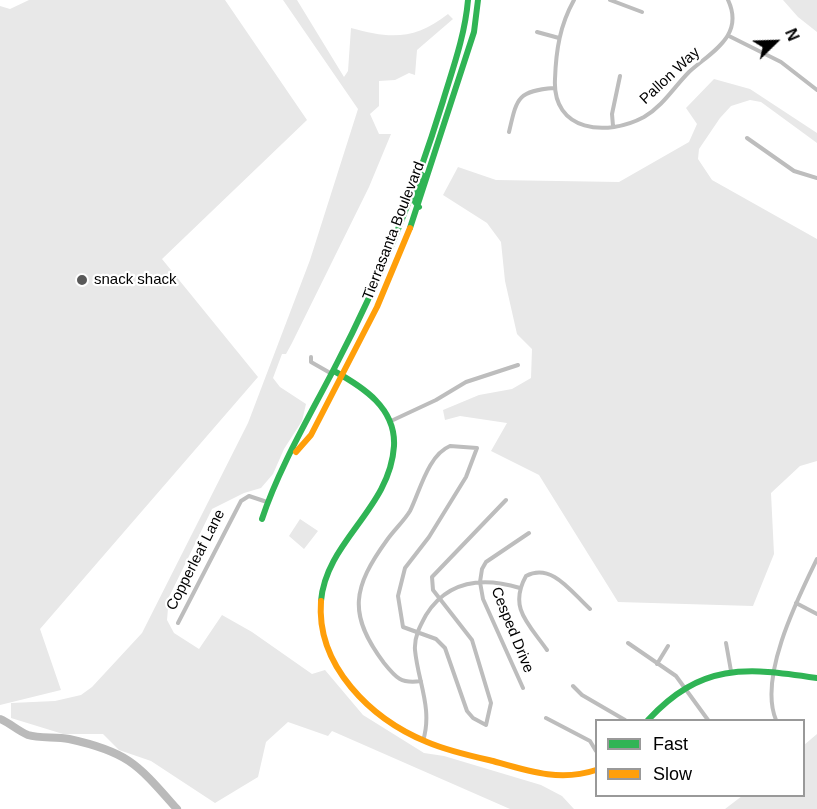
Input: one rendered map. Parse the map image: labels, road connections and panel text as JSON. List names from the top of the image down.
{
  "streets": {
    "street": [
      "Pallon Way",
      "Tierrasanta Boulevard",
      "Copperleaf Lane",
      "Cesped Drive"
    ]
  },
  "crossings": [
    ["Tierrasanta Boulevard", "Copperleaf Lane"]
  ],
  "places": ["snack shack"],
  "legend": ["Fast", "Slow"],
  "north": "top right"
}
